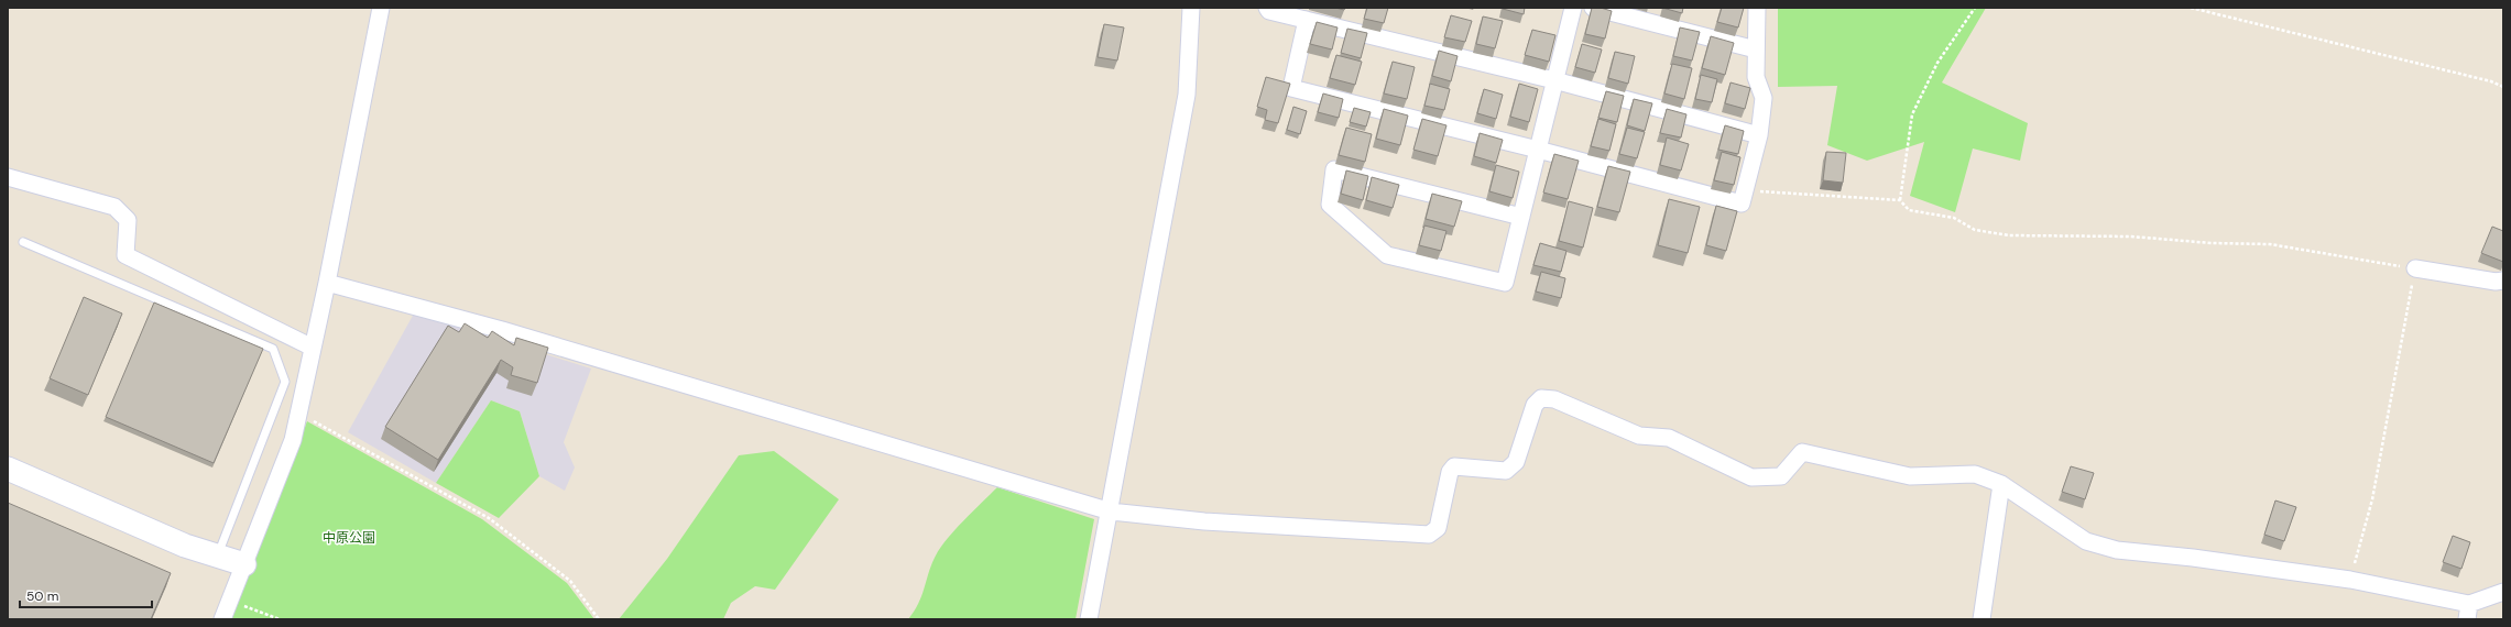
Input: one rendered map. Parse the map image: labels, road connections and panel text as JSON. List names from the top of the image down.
{
  "parks": ["中原公園"],
  "scale_bar": "50 m"
}
